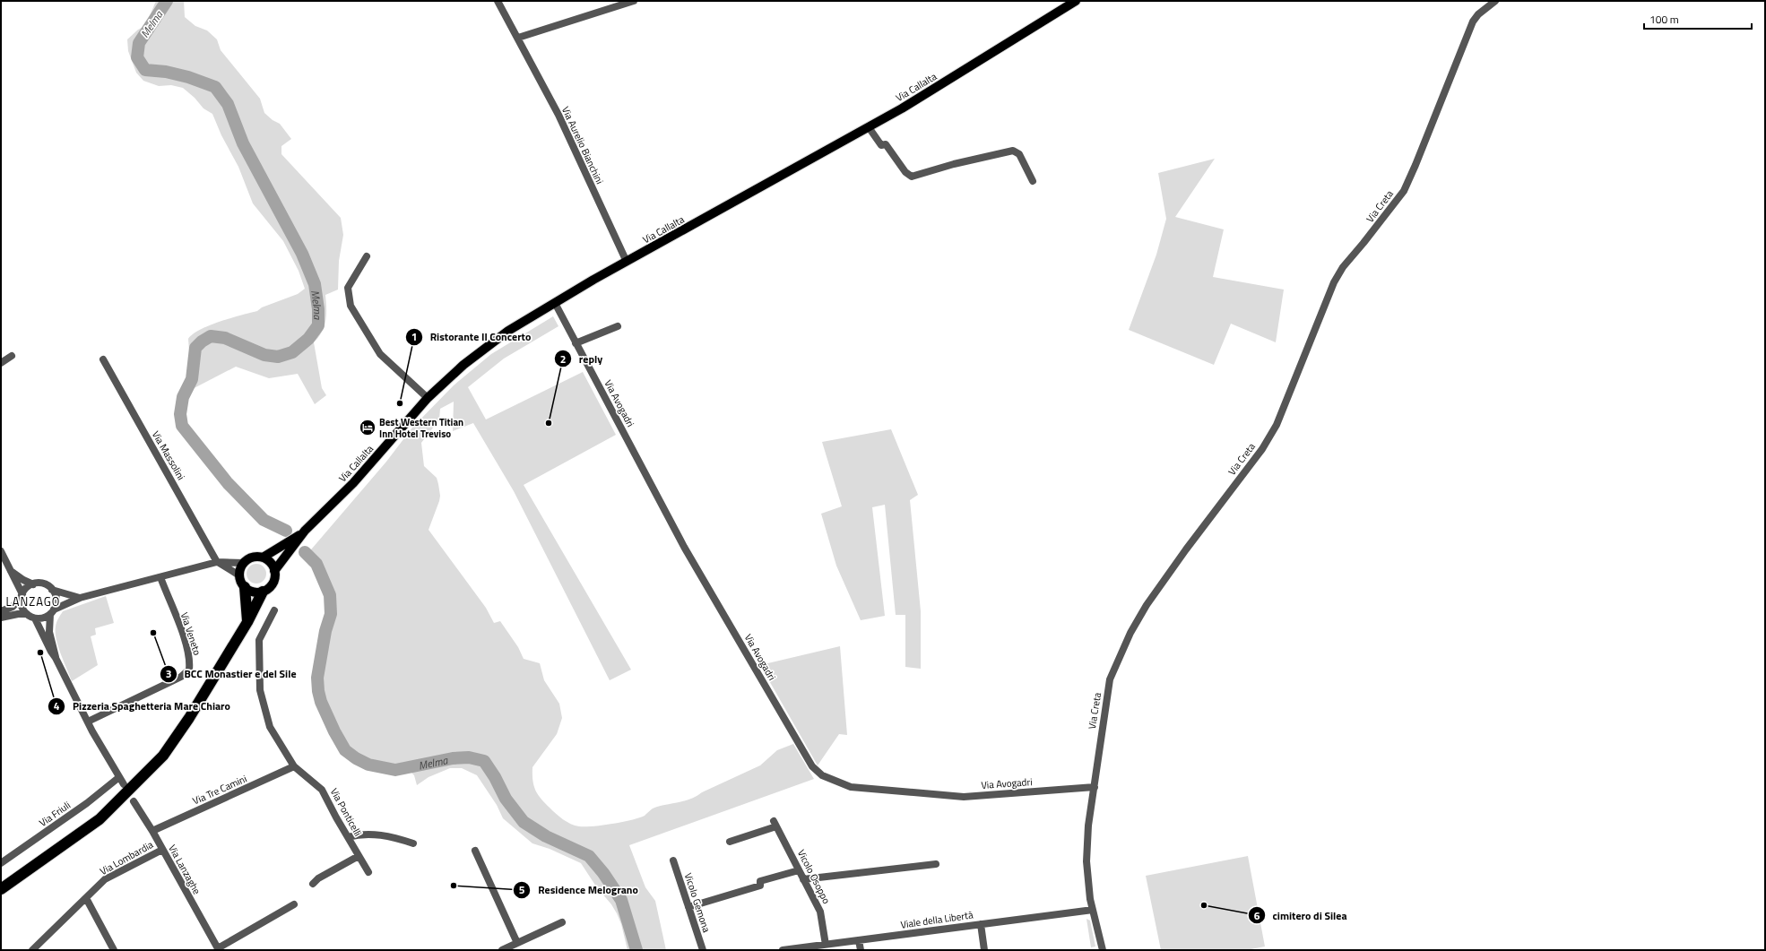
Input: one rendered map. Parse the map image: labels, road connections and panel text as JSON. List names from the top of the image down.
{
  "streets": {
    "main road": ["Via Callalta"],
    "street": [
      "Via Aurelio Bianchini",
      "Via Creta",
      "Via Avogadri",
      "Via Massolini",
      "Via Veneto",
      "Via Tre Camini",
      "Via Ponticelli",
      "Via Friuli",
      "Via Lombardia",
      "Via Lanzaghe",
      "Vicolo Osoppo",
      "Vicolo Gemona",
      "Viale della Libertà"
    ]
  },
  "crossings": [
    ["Via Callalta", "Via Aurelio Bianchini"],
    ["Via Callalta", "Via Avogadri"],
    ["Via Creta", "Via Avogadri"],
    ["Via Creta", "Viale della Libertà"],
    ["Via Tre Camini", "Via Ponticelli"],
    ["Via Tre Camini", "Via Lanzaghe"],
    ["Via Lombardia", "Via Lanzaghe"],
    ["Vicolo Osoppo", "Viale della Libertà"]
  ],
  "districts": ["LANZAGO"],
  "water": ["Melma"],
  "places": {
    "other": [
      "Ristorante Il Concerto",
      "reply",
      "BCC Monastier e del Sile",
      "Pizzeria Spaghetteria Mare Chiaro",
      "Residence Melograno",
      "cimitero di Silea"
    ],
    "hotel": ["Best Western Titian Inn Hotel Treviso"]
  },
  "scale_bar": "100 m"
}
